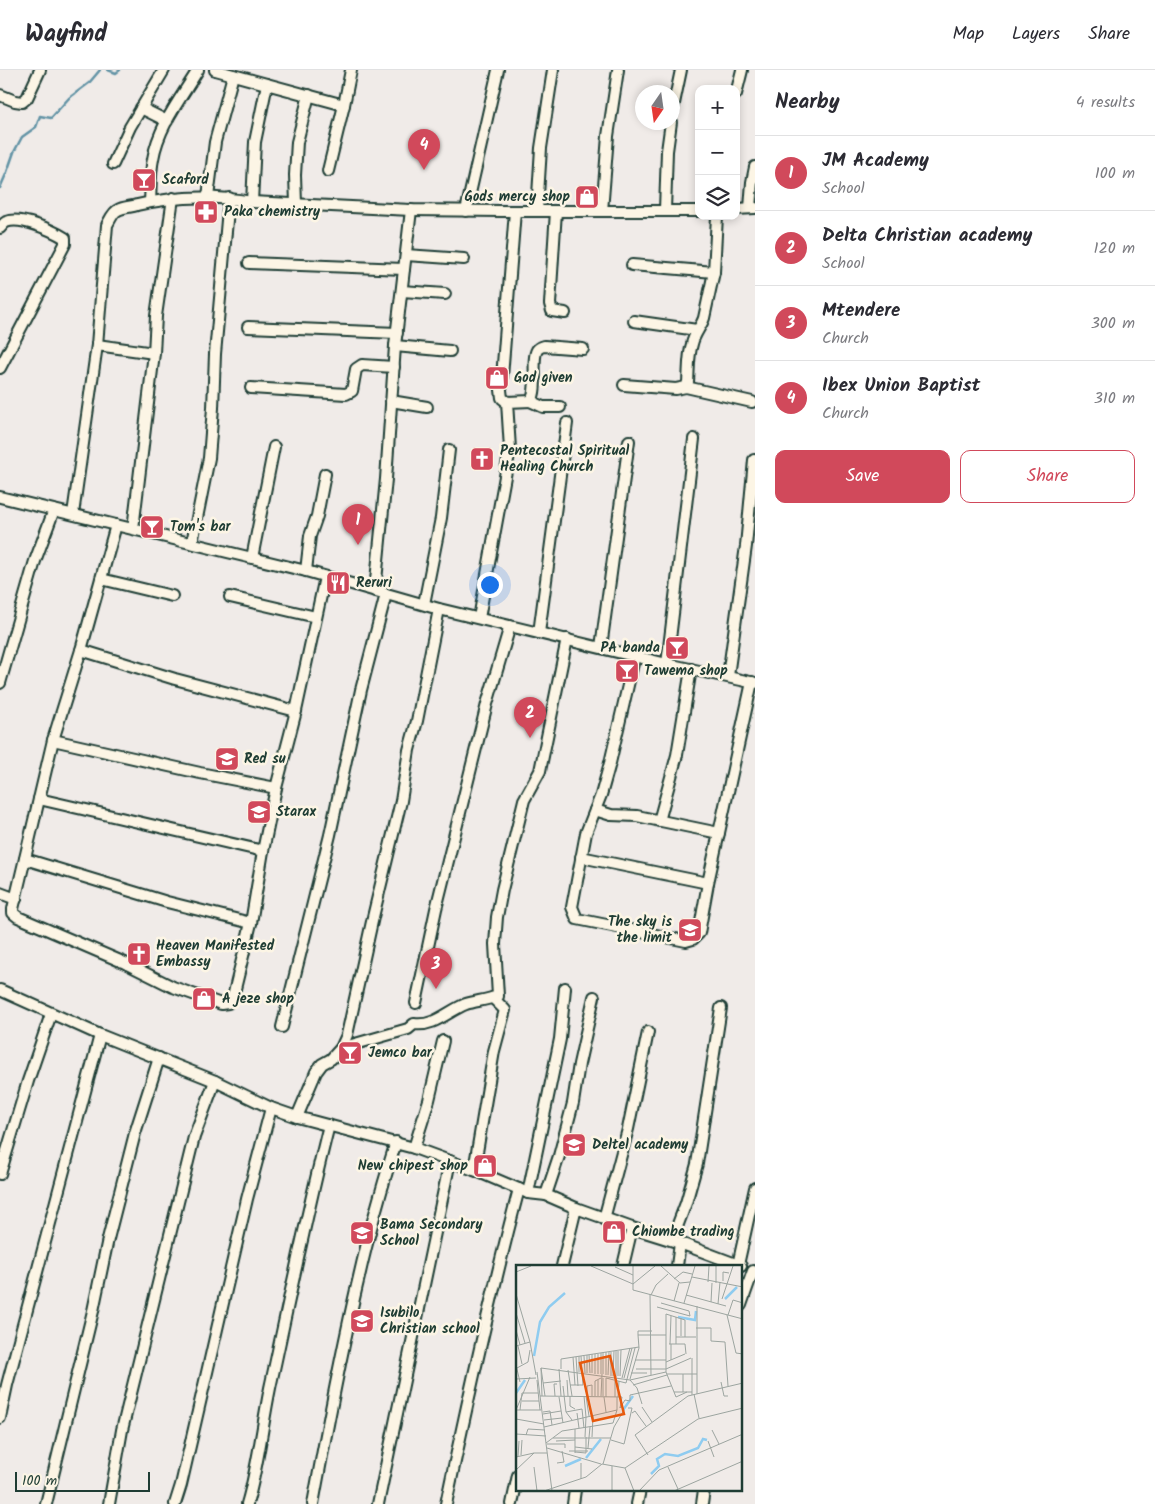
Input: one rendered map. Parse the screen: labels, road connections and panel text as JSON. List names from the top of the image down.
{
  "places": {
    "bar": [
      "Scaford",
      "Tom's bar",
      "PA banda",
      "Tawema shop",
      "Jemco bar"
    ],
    "shop": [
      "Gods mercy shop",
      "God given",
      "A jeze shop",
      "New chipest shop",
      "Chiombe trading"
    ],
    "pharmacy": ["Paka chemistry"],
    "church": ["Pentecostal Spiritual Healing Church", "Heaven Manifested Embassy"],
    "restaurant": ["Reruri"],
    "school or university": [
      "Red su",
      "Starax",
      "The sky is the limit",
      "Deltel academy",
      "Bama Secondary School",
      "Isubilo Christian school"
    ]
  },
  "scale_bar": "100 m",
  "north": "bottom",
  "page": {
    "header": "Wayfind",
    "nav": ["Map", "Layers", "Share"],
    "heading": ["Nearby", "4 results"],
    "map_buttons": ["+", "−"],
    "pins": [
      "4",
      "1",
      "2",
      "3"
    ],
    "list": [
      {
        "mark": "1",
        "name": "JM Academy",
        "note": "School",
        "value": "100 m"
      },
      {
        "mark": "2",
        "name": "Delta Christian academy",
        "note": "School",
        "value": "120 m"
      },
      {
        "mark": "3",
        "name": "Mtendere",
        "note": "Church",
        "value": "300 m"
      },
      {
        "mark": "4",
        "name": "Ibex Union Baptist",
        "note": "Church",
        "value": "310 m"
      }
    ],
    "buttons": ["Save", "Share"],
    "scale": "100 m"
  }
}
